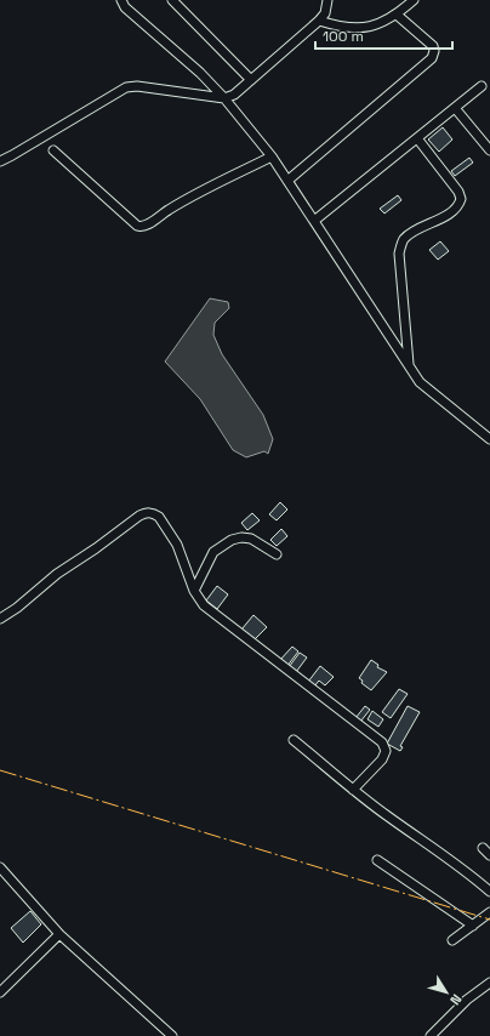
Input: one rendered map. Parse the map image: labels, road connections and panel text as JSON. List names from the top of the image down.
{
  "scale_bar": "100 m",
  "north": "bottom right"
}
